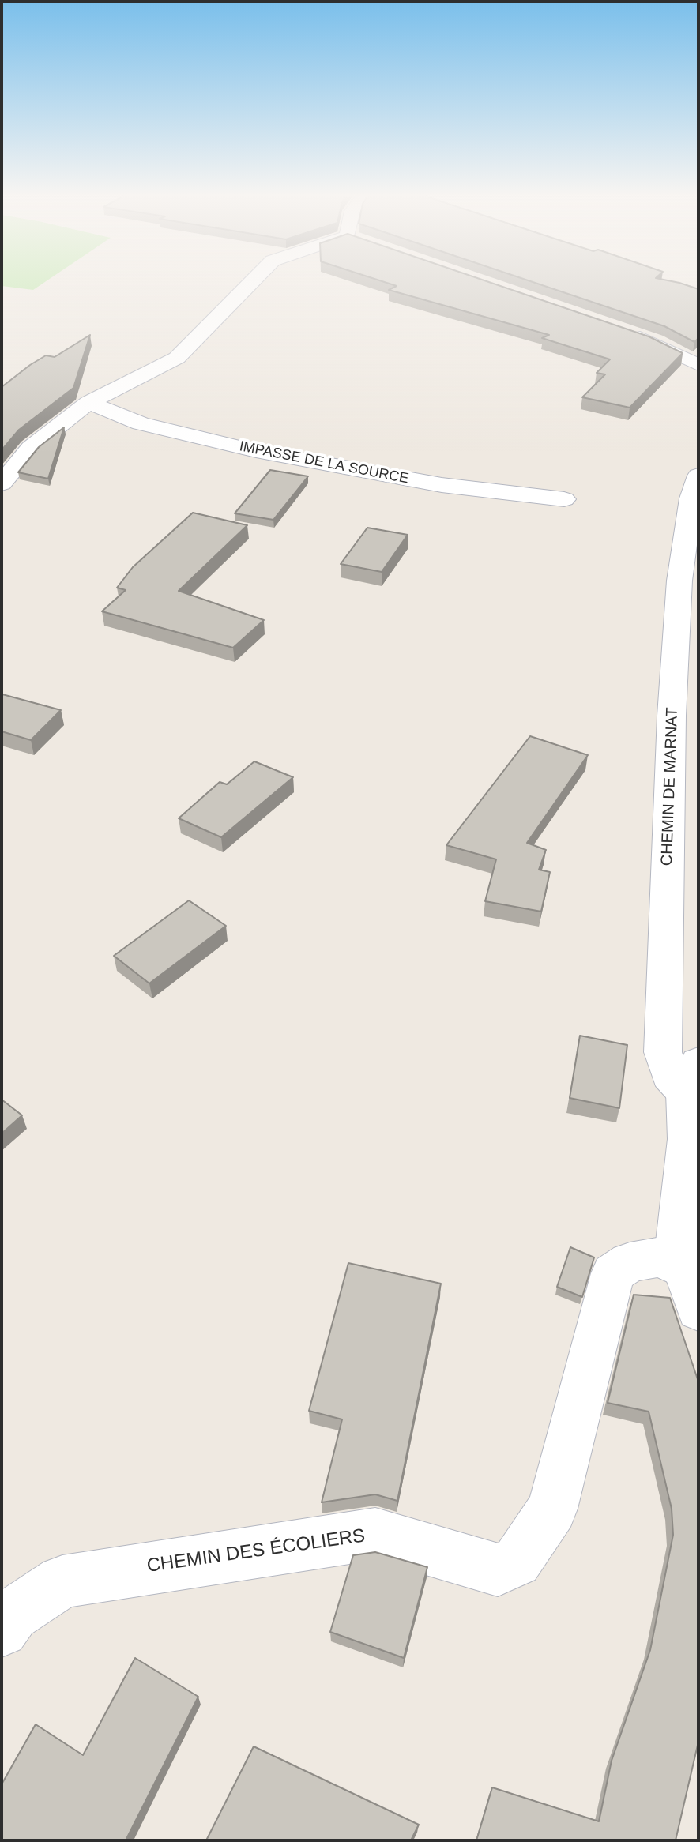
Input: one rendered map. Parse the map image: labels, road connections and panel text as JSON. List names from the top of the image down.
{
  "streets": {
    "street": ["IMPASSE DE LA SOURCE", "CHEMIN DE MARNAT", "CHEMIN DES ÉCOLIERS"]
  }
}
